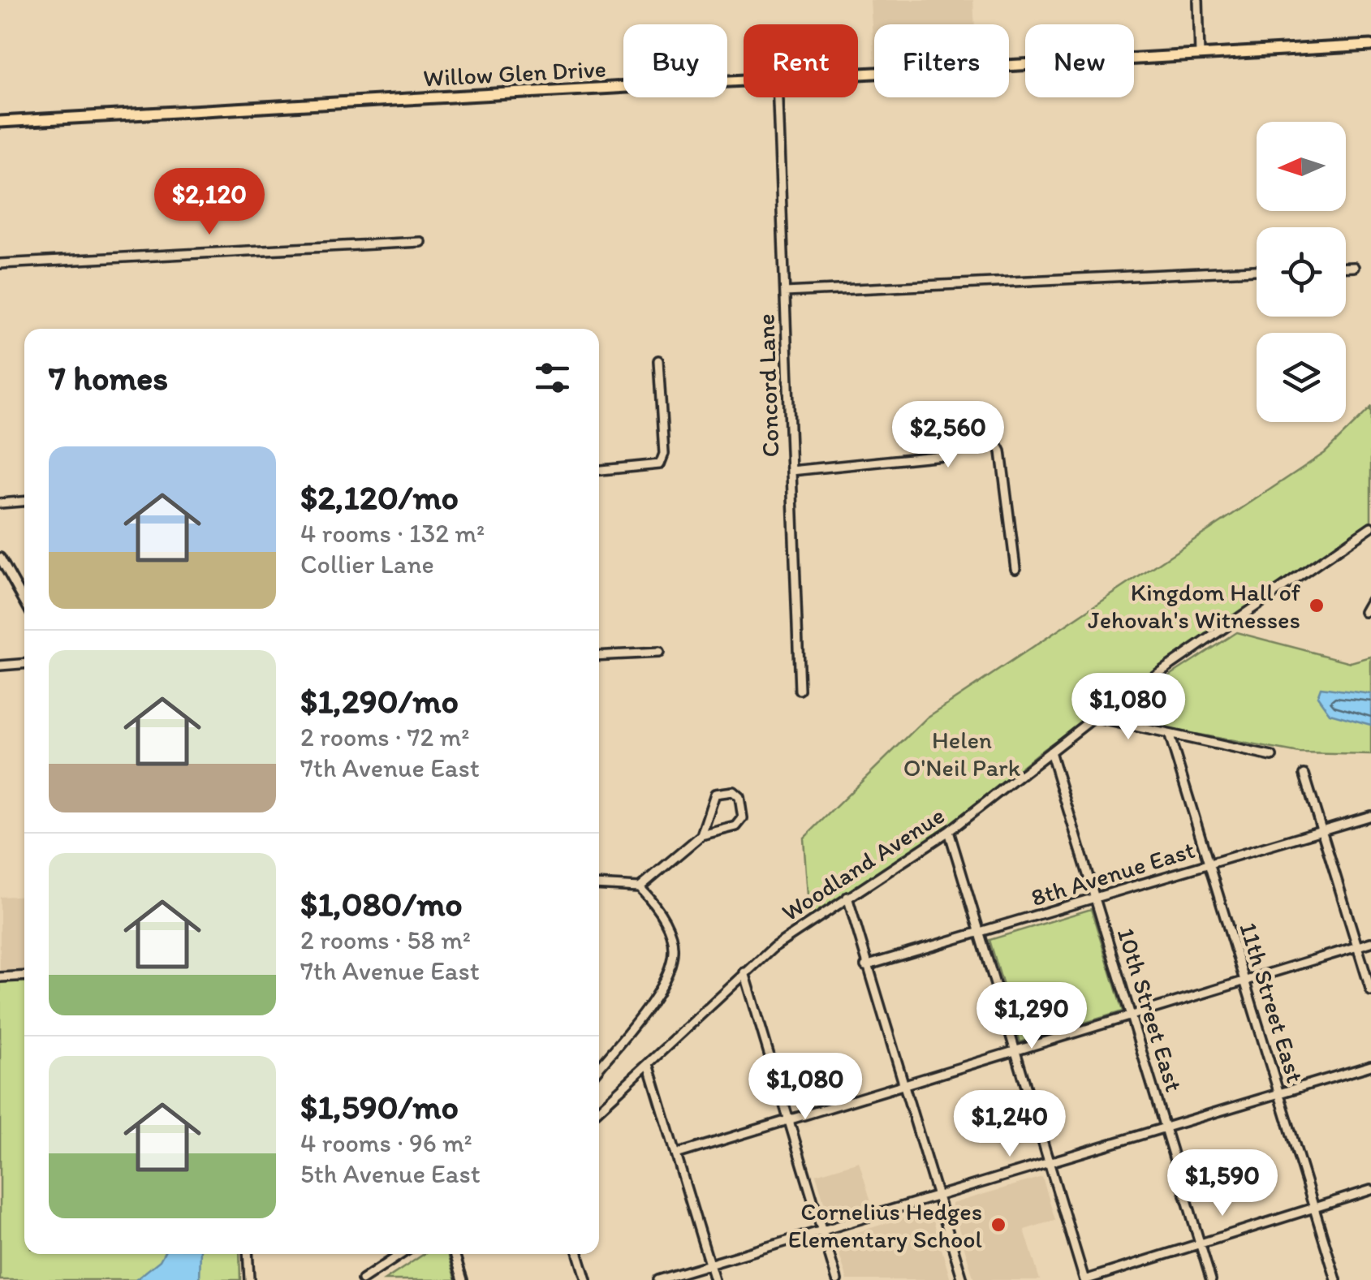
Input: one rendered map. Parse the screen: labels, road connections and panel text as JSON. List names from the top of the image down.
{
  "streets": {
    "main road": ["Willow Glen Drive"],
    "street": [
      "Concord Lane",
      "Woodland Avenue",
      "8th Avenue East",
      "11th Street East",
      "10th Street East"
    ]
  },
  "crossings": [
    ["Woodland Avenue", "10th Street East"],
    ["8th Avenue East", "11th Street East"],
    ["8th Avenue East", "10th Street East"]
  ],
  "parks": ["Helen O'Neil Park"],
  "places": ["Kingdom Hall of Jehovah's Witnesses", "Cornelius Hedges Elementary School"],
  "north": "left",
  "page": {
    "chip": [
      "Buy",
      "Rent",
      "Filters",
      "New"
    ],
    "price": [
      "$2,120",
      "$2,560",
      "$1,080",
      "$1,290",
      "$1,080",
      "$1,240",
      "$1,590"
    ],
    "heading": "7 homes",
    "list": [
      {
        "name": "$2,120/mo",
        "note": "4 rooms · 132 m² · Collier Lane"
      },
      {
        "name": "$1,290/mo",
        "note": "2 rooms · 72 m² · 7th Avenue East"
      },
      {
        "name": "$1,080/mo",
        "note": "2 rooms · 58 m² · 7th Avenue East"
      },
      {
        "name": "$1,590/mo",
        "note": "4 rooms · 96 m² · 5th Avenue East"
      }
    ]
  }
}
